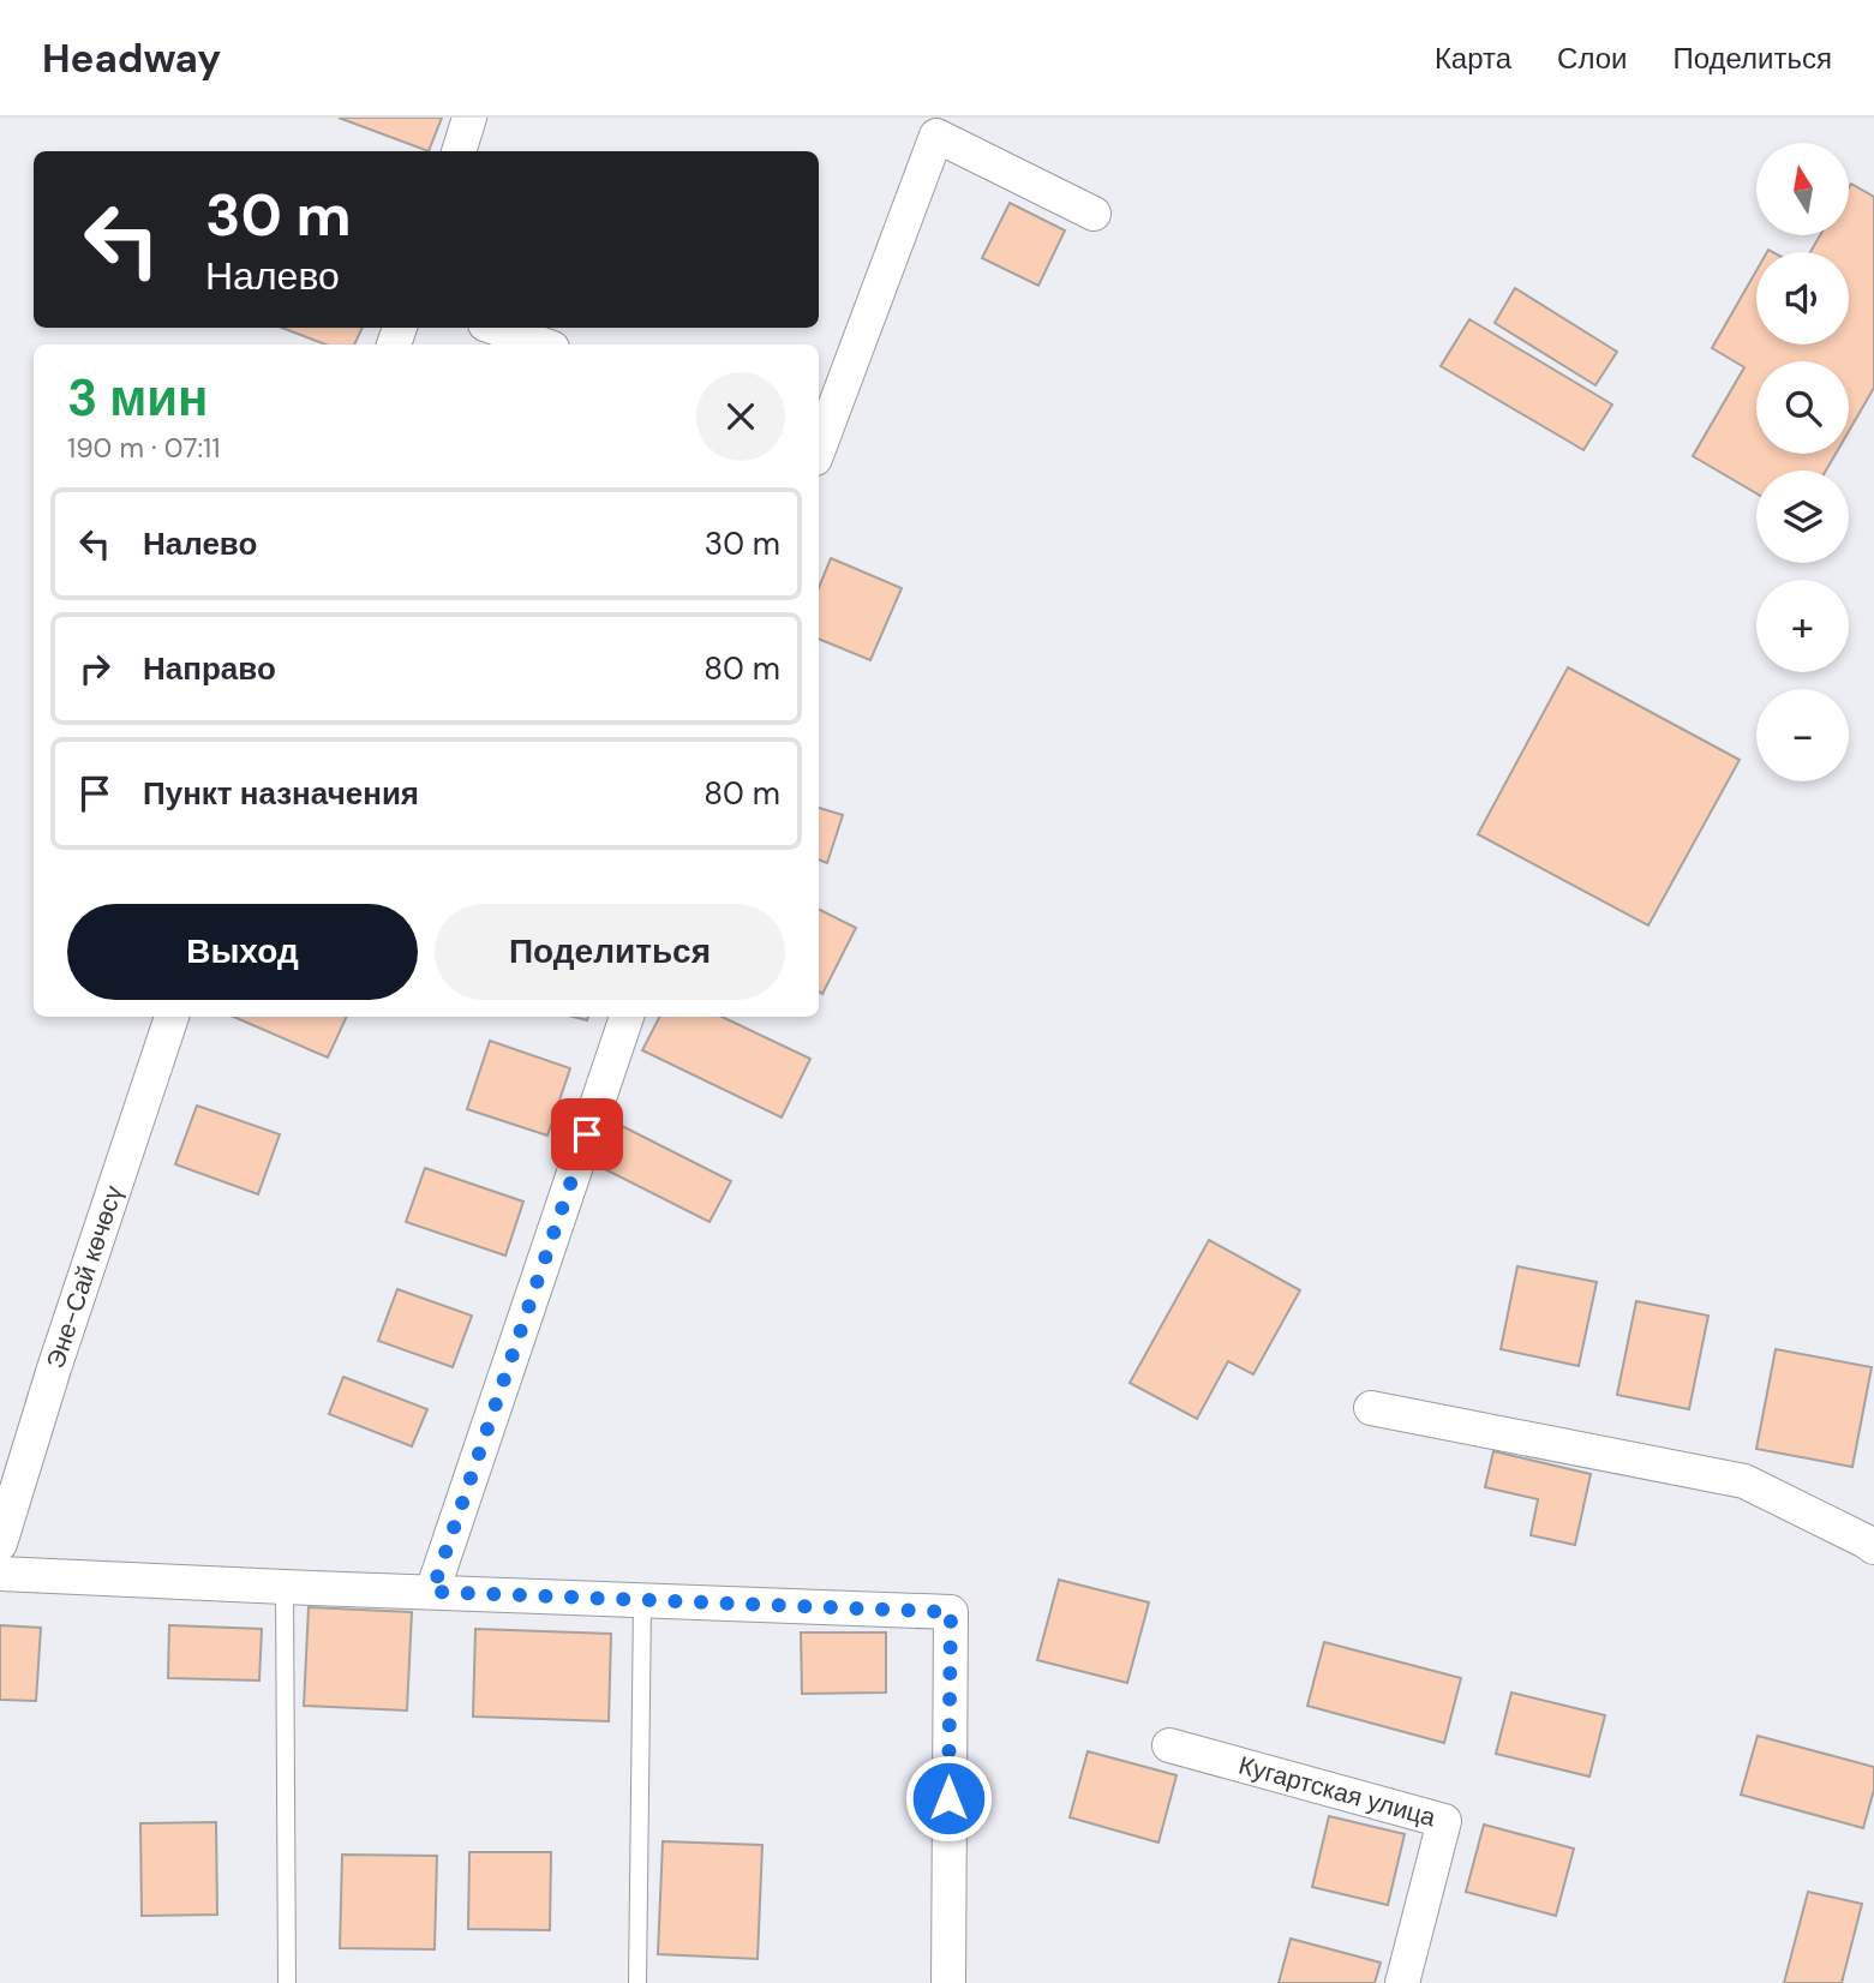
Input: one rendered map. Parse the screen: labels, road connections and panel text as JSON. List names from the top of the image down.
{
  "streets": {
    "street": ["Эне-Сай көчөсү", "Кугартская улица"]
  },
  "north": "top",
  "page": {
    "header": "Headway",
    "nav": ["Карта", "Слои", "Поделиться"],
    "map_buttons": ["+", "−"],
    "turn": ["30 m", "Налево"],
    "heading": ["3 мин", "190 m · 07:11"],
    "list": [
      {
        "name": "Налево",
        "value": "30 m"
      },
      {
        "name": "Направо",
        "value": "80 m"
      },
      {
        "name": "Пункт назначения",
        "value": "80 m"
      }
    ],
    "buttons": ["Выход", "Поделиться"]
  }
}
